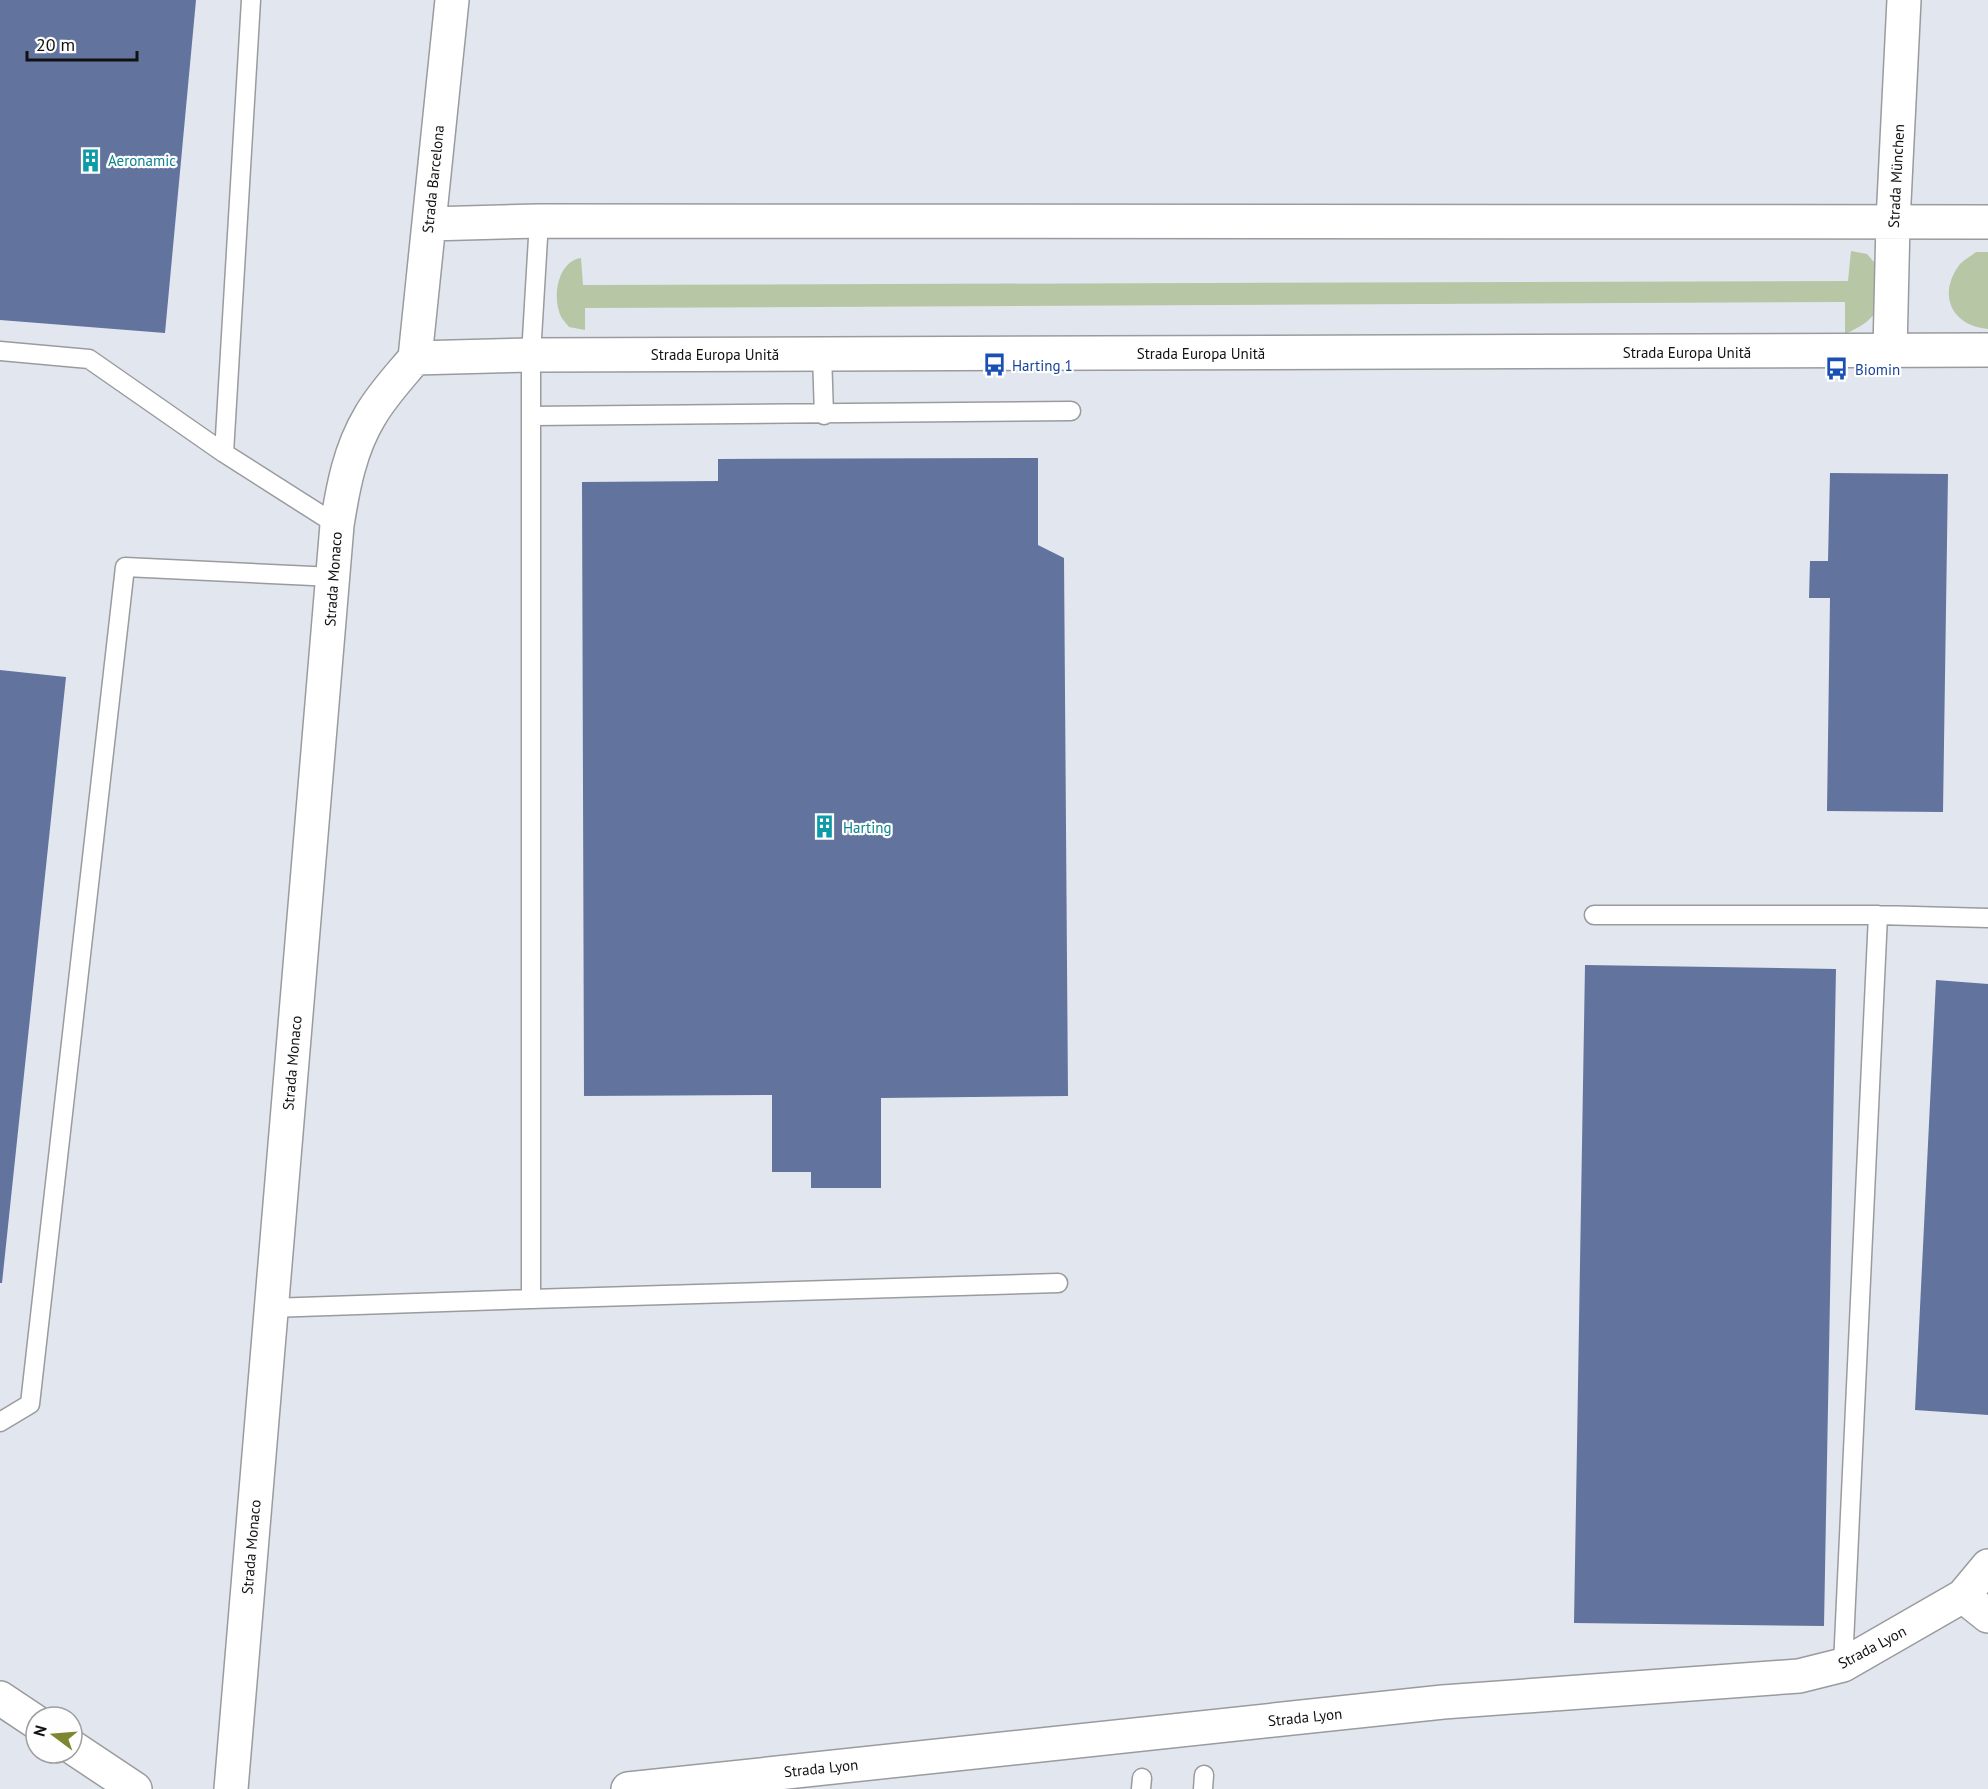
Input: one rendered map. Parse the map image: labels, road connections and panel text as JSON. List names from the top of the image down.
{
  "streets": {
    "street": [
      "Strada München",
      "Strada Barcelona",
      "Strada Europa Unită",
      "Strada Monaco",
      "Strada Lyon"
    ]
  },
  "crossings": [
    ["Strada München", "Strada Europa Unită"],
    ["Strada Barcelona", "Strada Europa Unită"],
    ["Strada Barcelona", "Strada Monaco"],
    ["Strada Europa Unită", "Strada Monaco"]
  ],
  "places": {
    "building": ["Aeronamic", "Harting"],
    "bus stop": ["Harting 1", "Biomin"]
  },
  "scale_bar": "20 m",
  "north": "left"
}
